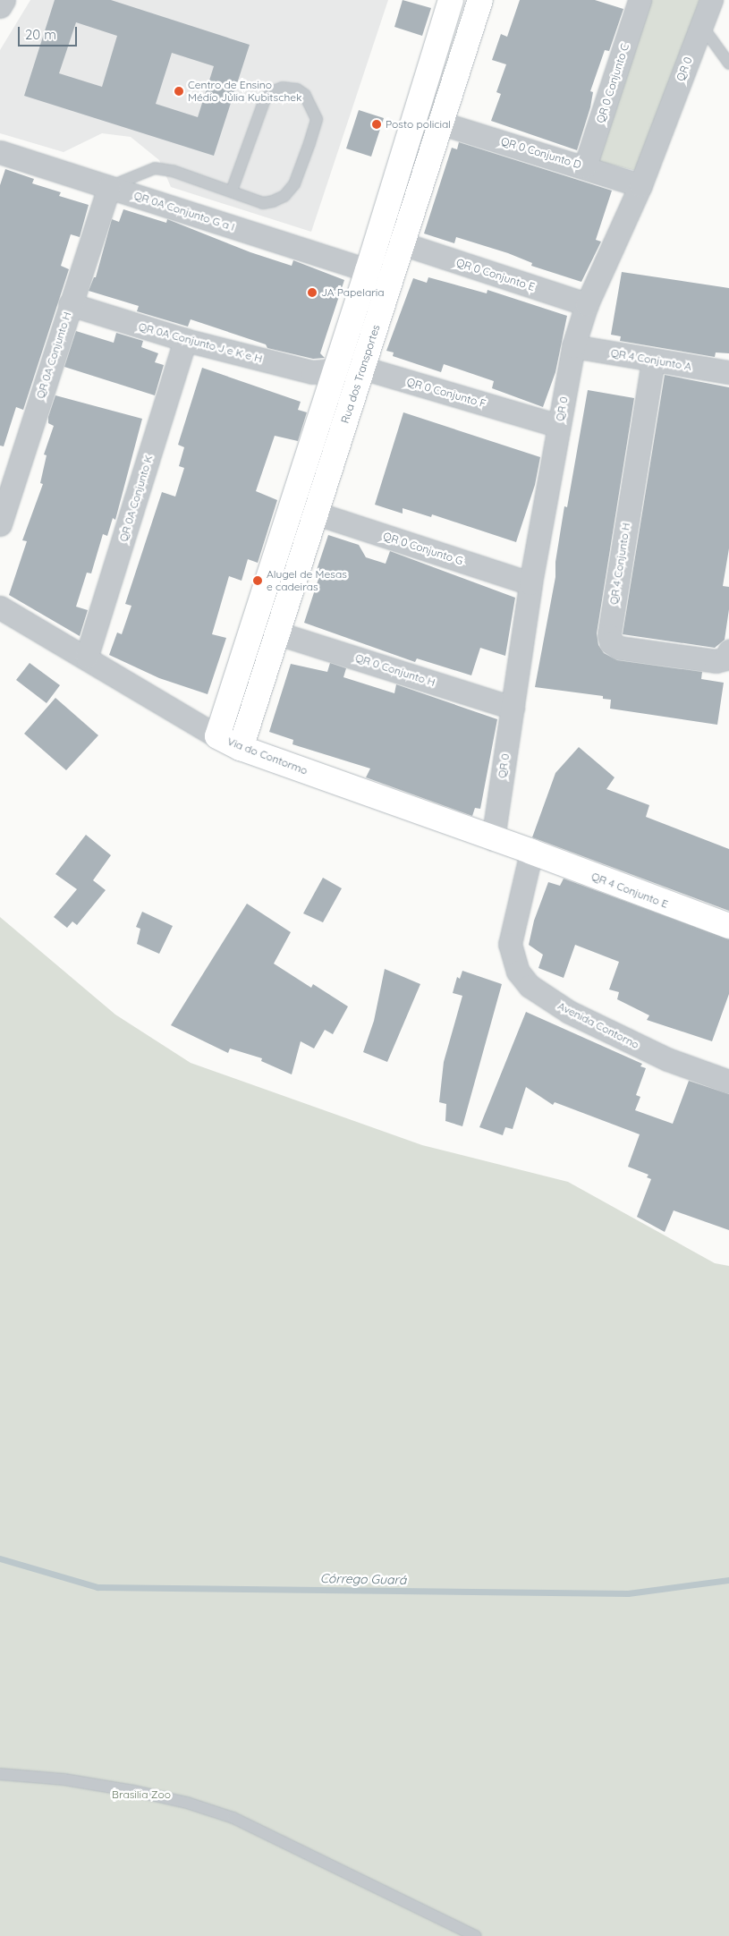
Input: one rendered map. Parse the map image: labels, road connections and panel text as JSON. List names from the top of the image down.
{
  "streets": {
    "street": [
      "QR 0",
      "QR 0 Conjunto C",
      "QR 0 Conjunto D",
      "QR 0A Conjunto G a I",
      "QR 0 Conjunto E",
      "QR 0A Conjunto J e K e H",
      "QR 0A Conjunto H",
      "QR 4 Conjunto A",
      "Rua dos Transportes",
      "QR 0 Conjunto F",
      "QR 0A Conjunto K",
      "QR 0 Conjunto G",
      "QR 4 Conjunto H",
      "QR 0 Conjunto H",
      "Via do Contormo",
      "QR 4 Conjunto E",
      "Avenida Contorno"
    ]
  },
  "crossings": [
    ["QR 0", "QR 0 Conjunto D"],
    ["QR 0", "QR 0 Conjunto E"],
    ["QR 0", "QR 4 Conjunto A"],
    ["QR 0", "QR 0 Conjunto F"],
    ["QR 0", "QR 0 Conjunto G"],
    ["QR 0", "QR 0 Conjunto H"],
    ["QR 0", "Via do Contormo"],
    ["QR 0 Conjunto C", "QR 0 Conjunto D"],
    ["QR 0 Conjunto D", "Rua dos Transportes"],
    ["QR 0A Conjunto G a I", "QR 0A Conjunto H"],
    ["QR 0 Conjunto E", "Rua dos Transportes"],
    ["QR 0A Conjunto J e K e H", "QR 0A Conjunto H"],
    ["QR 0A Conjunto J e K e H", "QR 0 Conjunto F"],
    ["QR 0A Conjunto J e K e H", "QR 0A Conjunto K"],
    ["QR 4 Conjunto A", "QR 4 Conjunto H"],
    ["Rua dos Transportes", "QR 0 Conjunto F"],
    ["Rua dos Transportes", "QR 0 Conjunto G"],
    ["Rua dos Transportes", "QR 0 Conjunto H"],
    ["Rua dos Transportes", "Via do Contormo"],
    ["QR 0A Conjunto K", "Via do Contormo"],
    ["Via do Contormo", "QR 4 Conjunto E"],
    ["Via do Contormo", "Avenida Contorno"],
    ["QR 4 Conjunto E", "Avenida Contorno"]
  ],
  "water": ["Córrego Guará"],
  "parks": ["Brasilia Zoo"],
  "places": [
    "Centro de Ensino Médio Júlia Kubitschek",
    "Posto policial",
    "JA Papelaria",
    "Alugel de Mesas e cadeiras"
  ],
  "scale_bar": "20 m"
}
